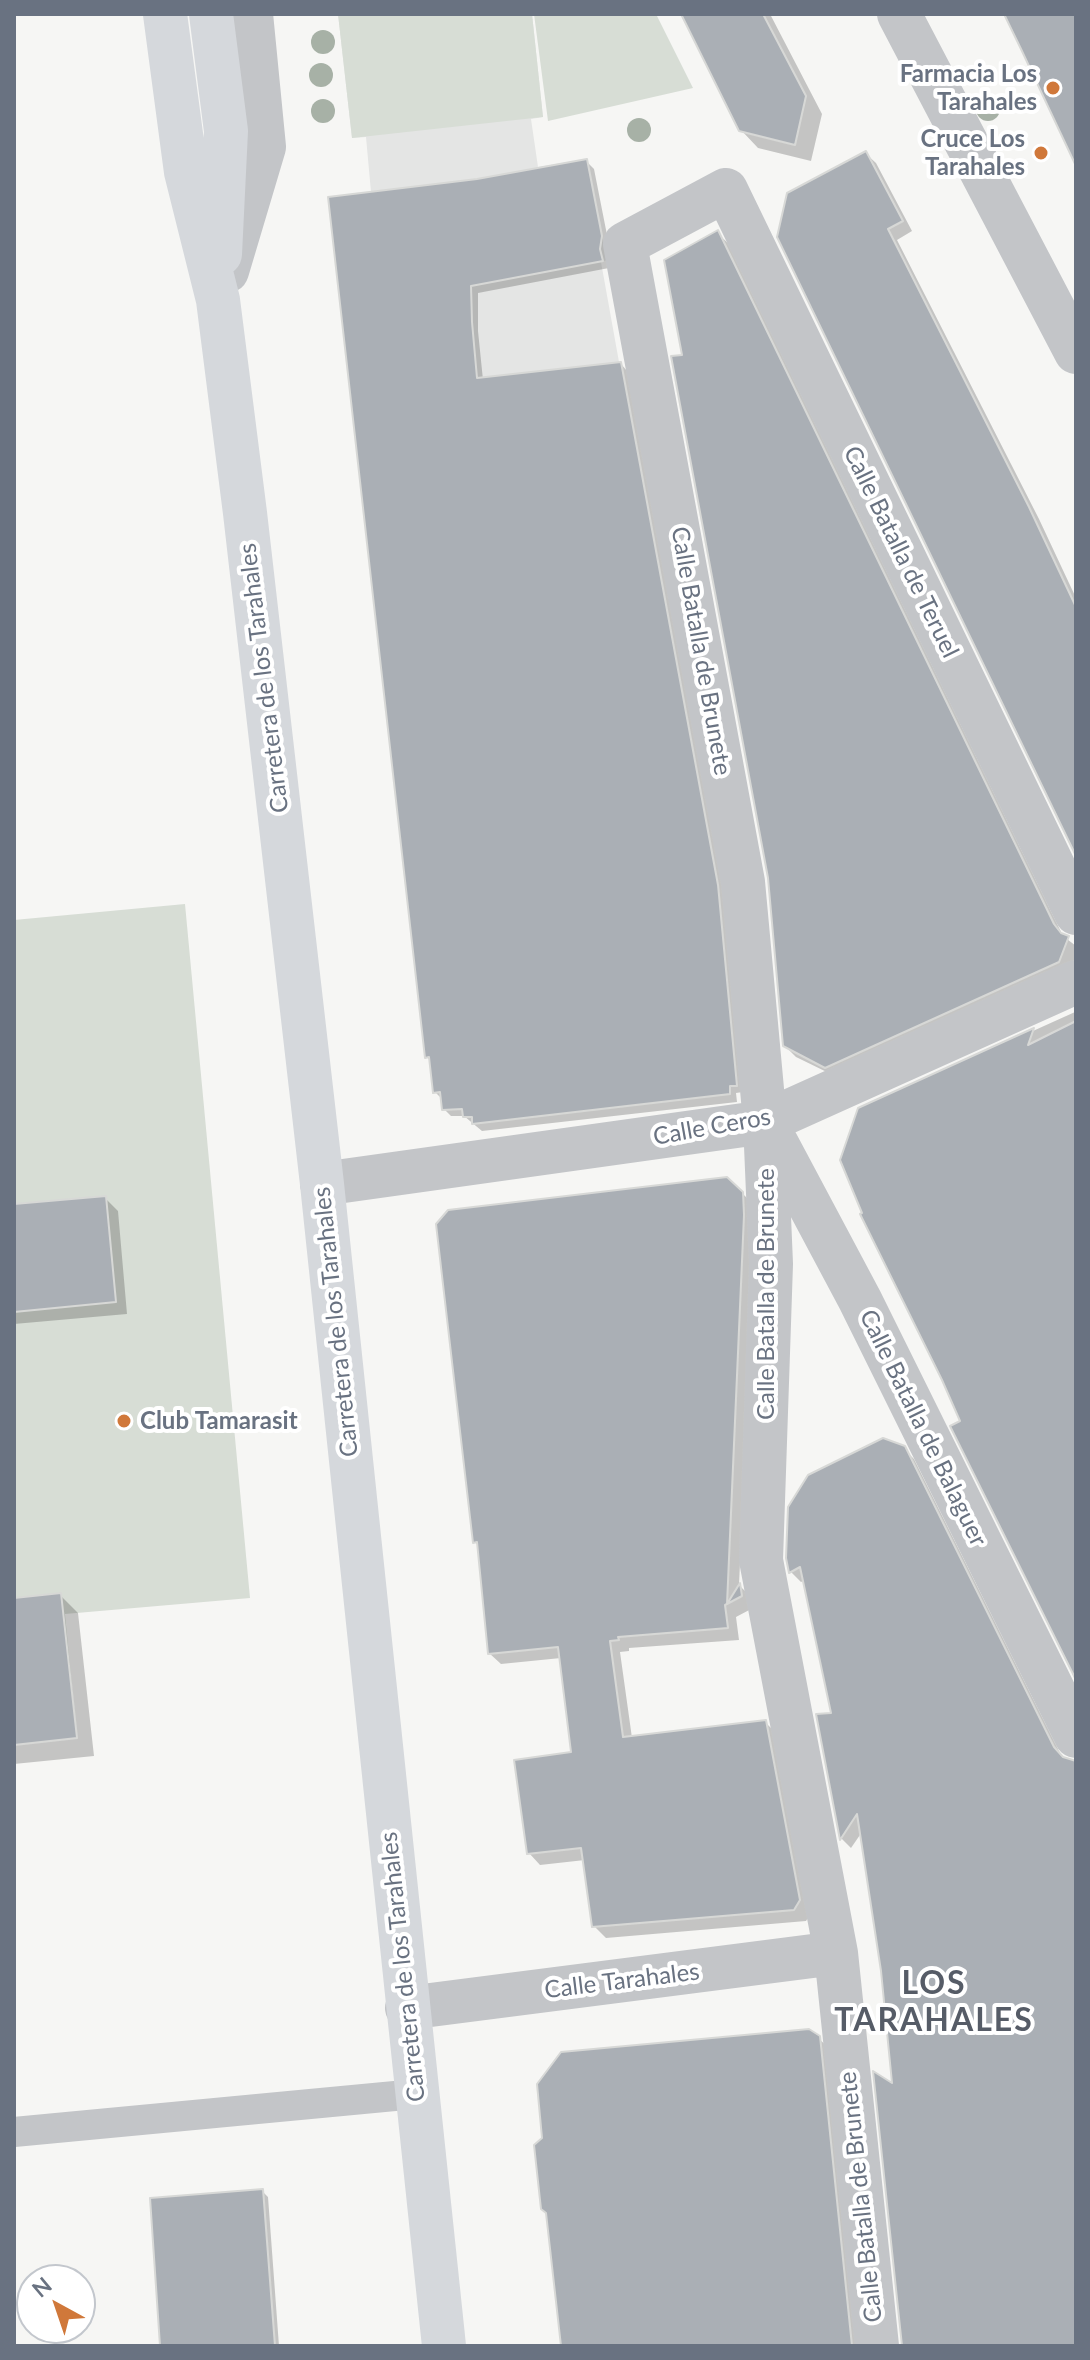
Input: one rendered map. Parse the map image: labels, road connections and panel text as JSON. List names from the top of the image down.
{
  "streets": {
    "street": [
      "Calle Batalla de Teruel",
      "Calle Batalla de Brunete",
      "Carretera de los Tarahales",
      "Calle Ceros",
      "Calle Batalla de Balaguer",
      "Calle Tarahales"
    ]
  },
  "crossings": [
    ["Calle Batalla de Teruel", "Calle Batalla de Brunete"],
    ["Calle Batalla de Brunete", "Calle Ceros"],
    ["Calle Batalla de Brunete", "Calle Batalla de Balaguer"],
    ["Calle Batalla de Brunete", "Calle Tarahales"],
    ["Carretera de los Tarahales", "Calle Ceros"],
    ["Carretera de los Tarahales", "Calle Tarahales"],
    ["Calle Ceros", "Calle Batalla de Balaguer"]
  ],
  "districts": ["LOS TARAHALES"],
  "places": ["Farmacia Los Tarahales", "Cruce Los Tarahales", "Club Tamarasit"],
  "north": "top left"
}
